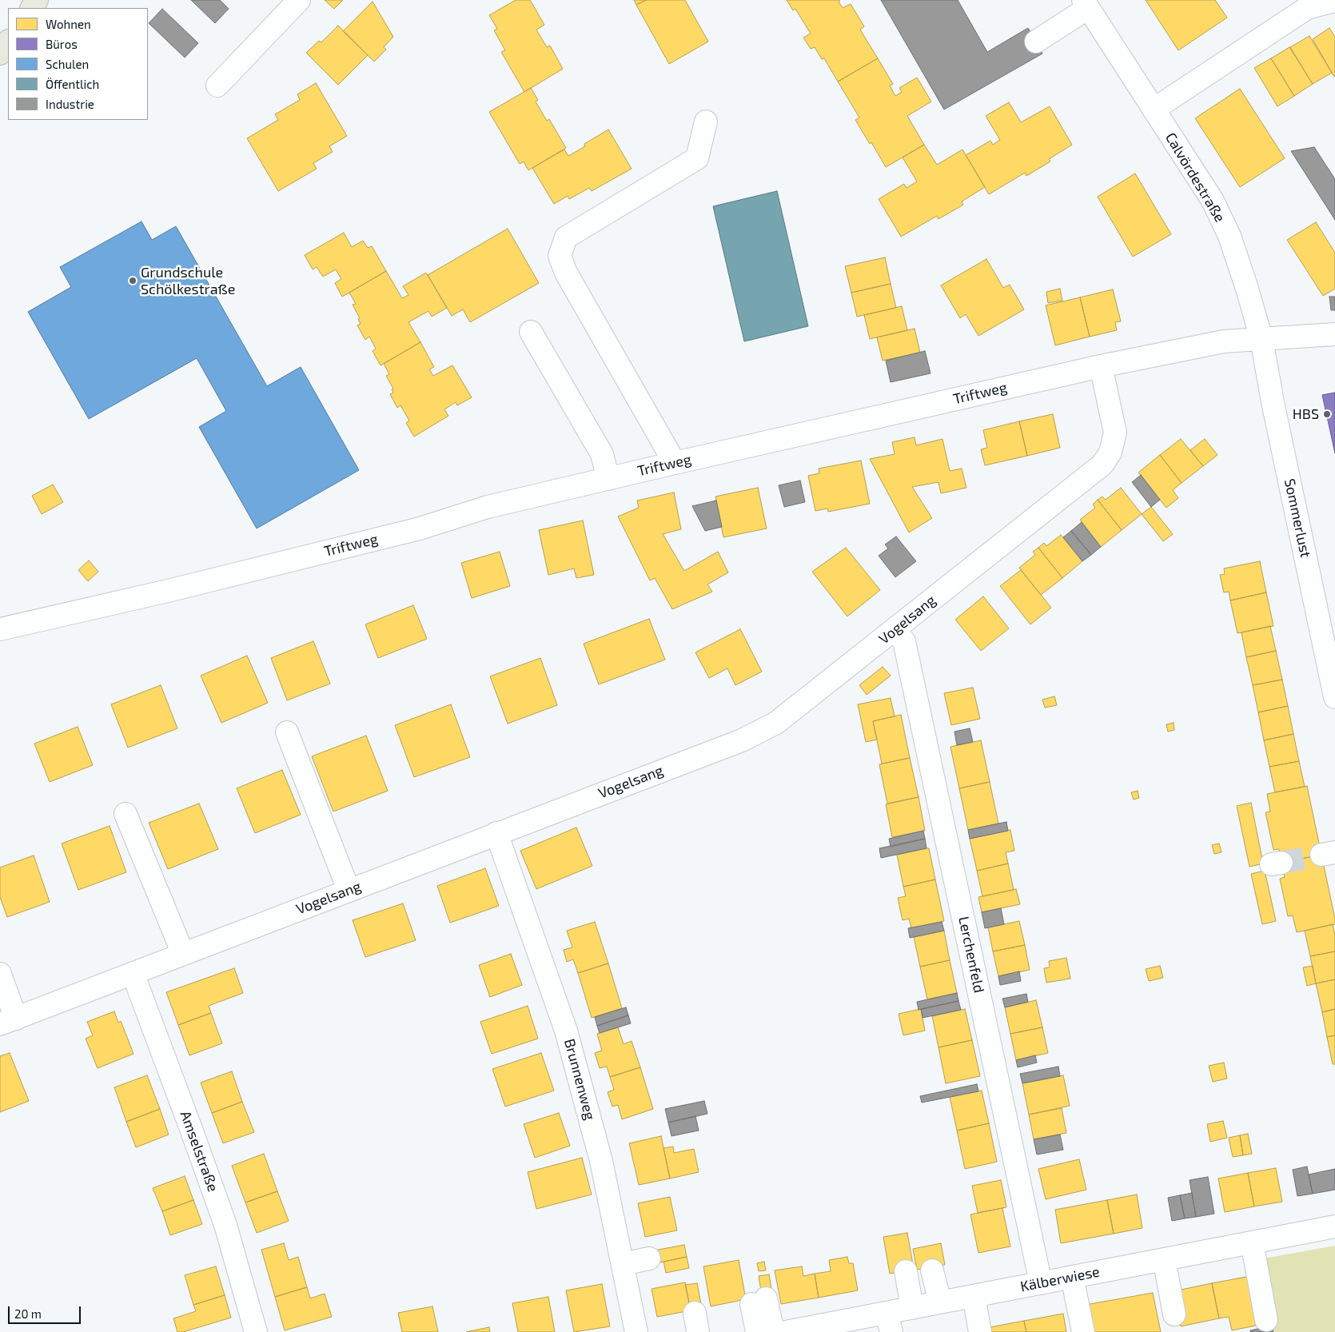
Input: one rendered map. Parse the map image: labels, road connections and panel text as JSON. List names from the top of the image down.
{
  "streets": {
    "street": [
      "Calvördestraße",
      "Triftweg",
      "Sommerlust",
      "Vogelsang",
      "Lerchenfeld",
      "Brunnenweg",
      "Amselstraße",
      "Kälberwiese"
    ]
  },
  "crossings": [
    ["Calvördestraße", "Triftweg"],
    ["Calvördestraße", "Sommerlust"],
    ["Triftweg", "Sommerlust"],
    ["Triftweg", "Vogelsang"],
    ["Vogelsang", "Lerchenfeld"],
    ["Vogelsang", "Brunnenweg"],
    ["Vogelsang", "Amselstraße"],
    ["Lerchenfeld", "Kälberwiese"]
  ],
  "places": ["Grundschule Schölkestraße", "HBS"],
  "legend": [
    "Wohnen",
    "Büros",
    "Schulen",
    "Öffentlich",
    "Industrie"
  ],
  "scale_bar": "20 m"
}
